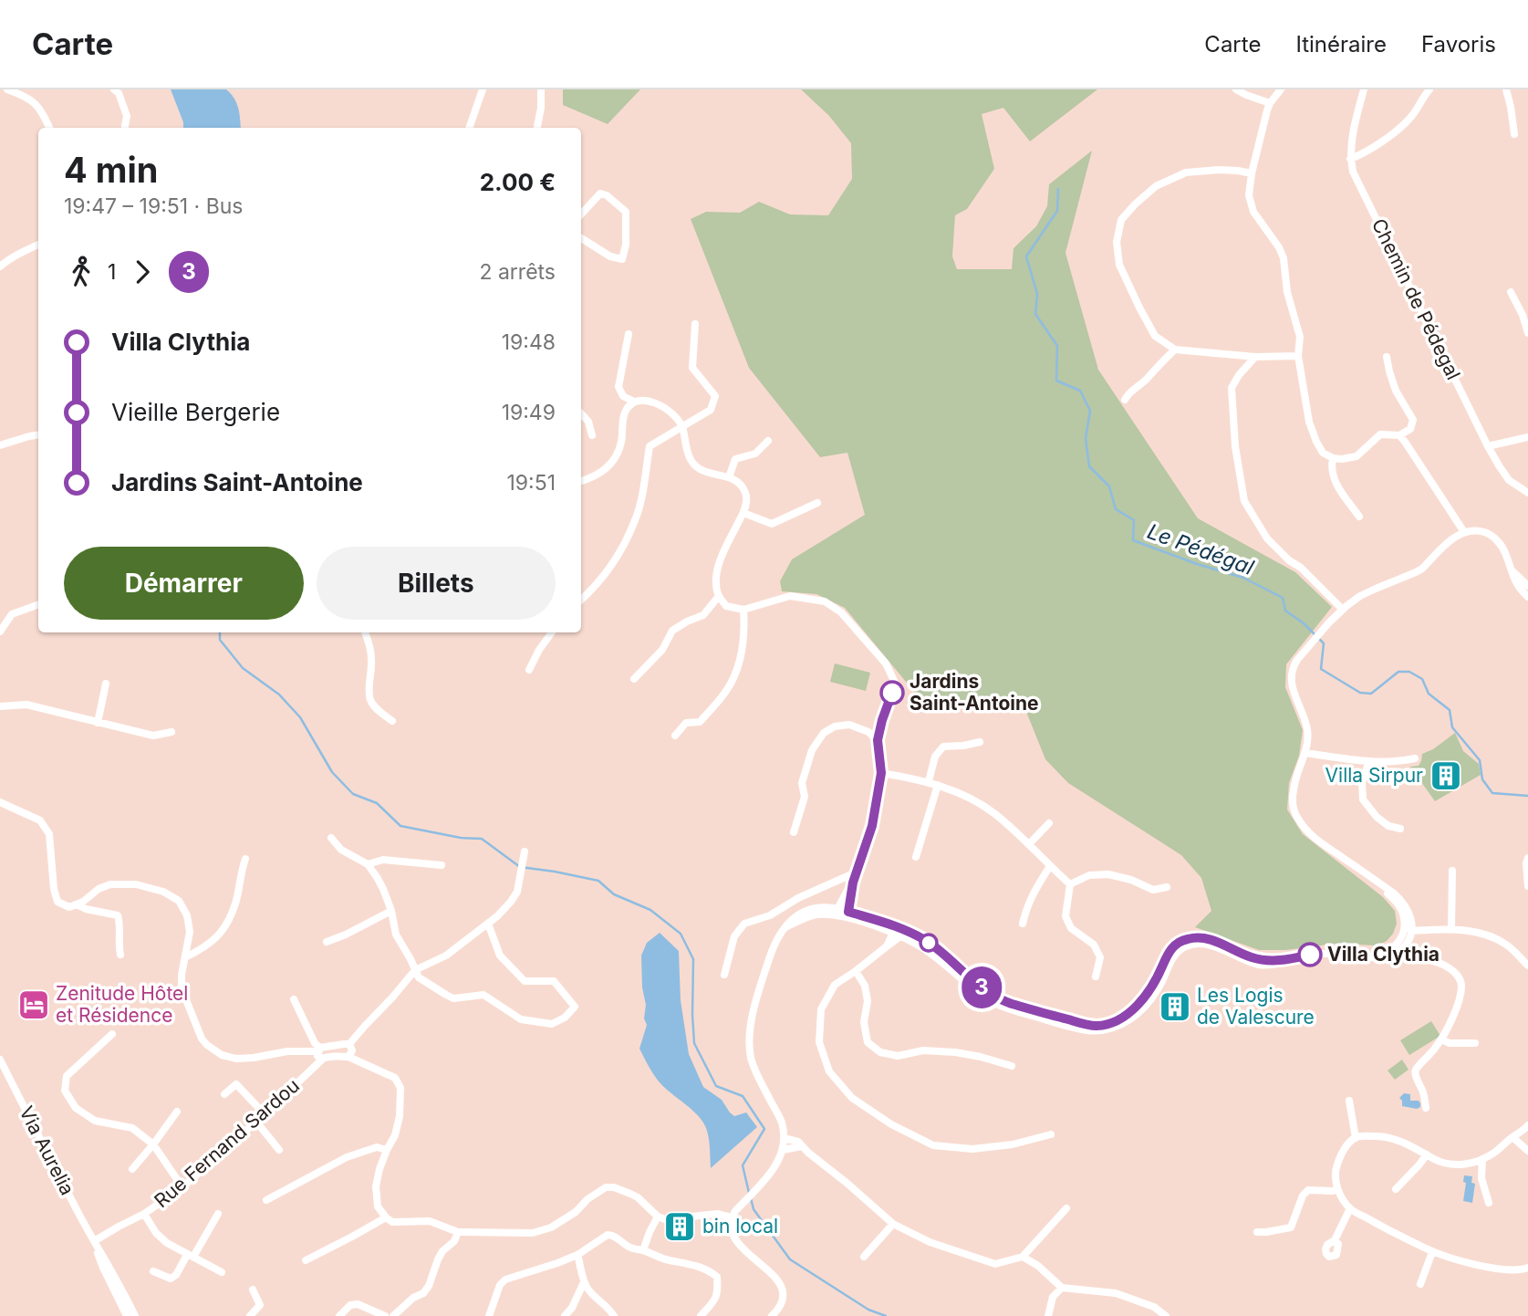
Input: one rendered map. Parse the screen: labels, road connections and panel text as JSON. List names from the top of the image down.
{
  "streets": {
    "street": ["Chemin de Pédegal", "Rue Fernand Sardou", "Via Aurelia"]
  },
  "crossings": [
    ["Rue Fernand Sardou", "Via Aurelia"]
  ],
  "water": ["Le Pédégal"],
  "places": {
    "other": ["Jardins Saint-Antoine", "Villa Clythia"],
    "building": ["Villa Sirpur", "Les Logis de Valescure", "bin local"],
    "hotel": ["Zenitude Hôtel et Résidence"]
  },
  "lines": ["bus line 3"],
  "page": {
    "header": "Carte",
    "nav": ["Carte", "Itinéraire", "Favoris"],
    "on_map": "3",
    "heading": ["4 min", "19:47 – 19:51 · Bus", "2.00 €"],
    "legs": ["1", "3", "2 arrêts"],
    "list": [
      {
        "name": "Villa Clythia",
        "value": "19:48"
      },
      {
        "name": "Vieille Bergerie",
        "value": "19:49"
      },
      {
        "name": "Jardins Saint-Antoine",
        "value": "19:51"
      }
    ],
    "buttons": ["Démarrer", "Billets"]
  }
}
